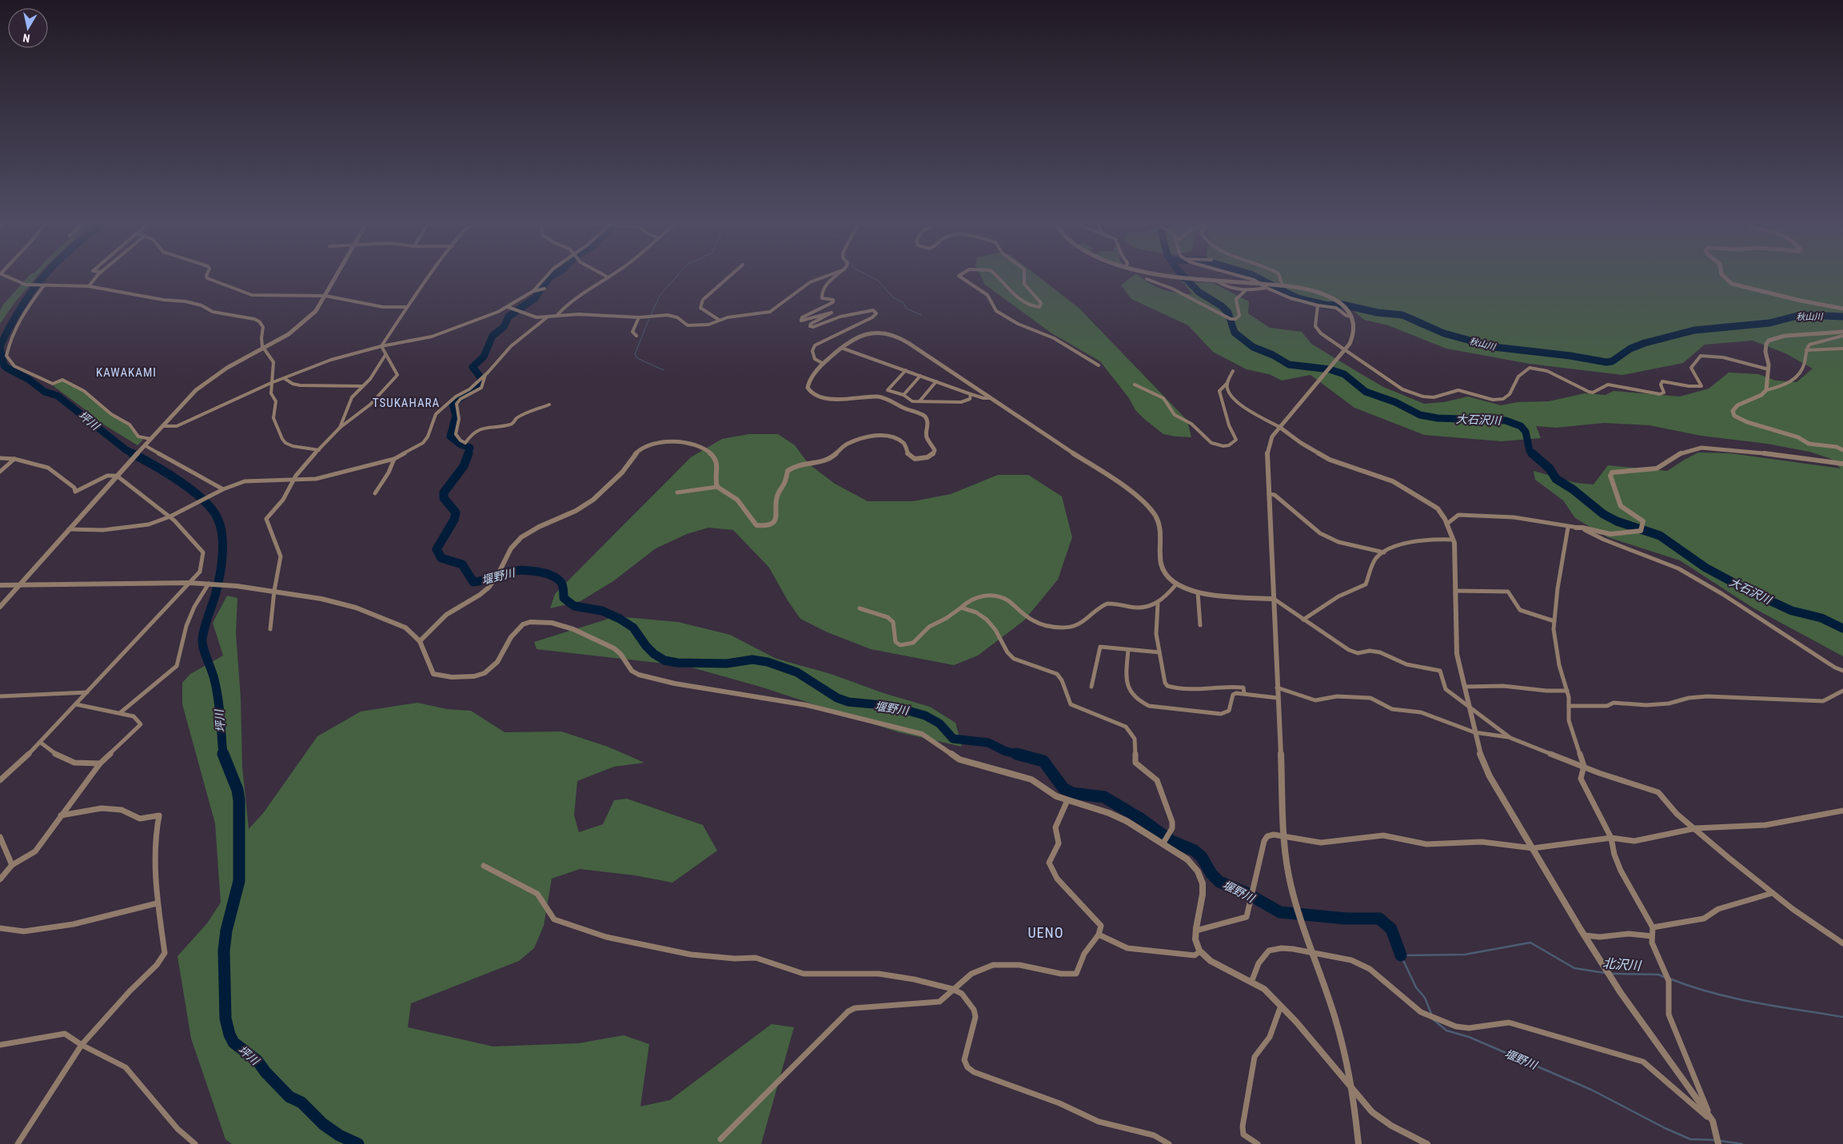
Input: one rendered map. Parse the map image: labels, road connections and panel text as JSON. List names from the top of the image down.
{
  "districts": ["KAWAKAMI", "TSUKAHARA", "UENO"],
  "water": [
    "秋山川",
    "大石沢川",
    "坪川",
    "堰野川",
    "北沢川"
  ],
  "north": "bottom"
}
